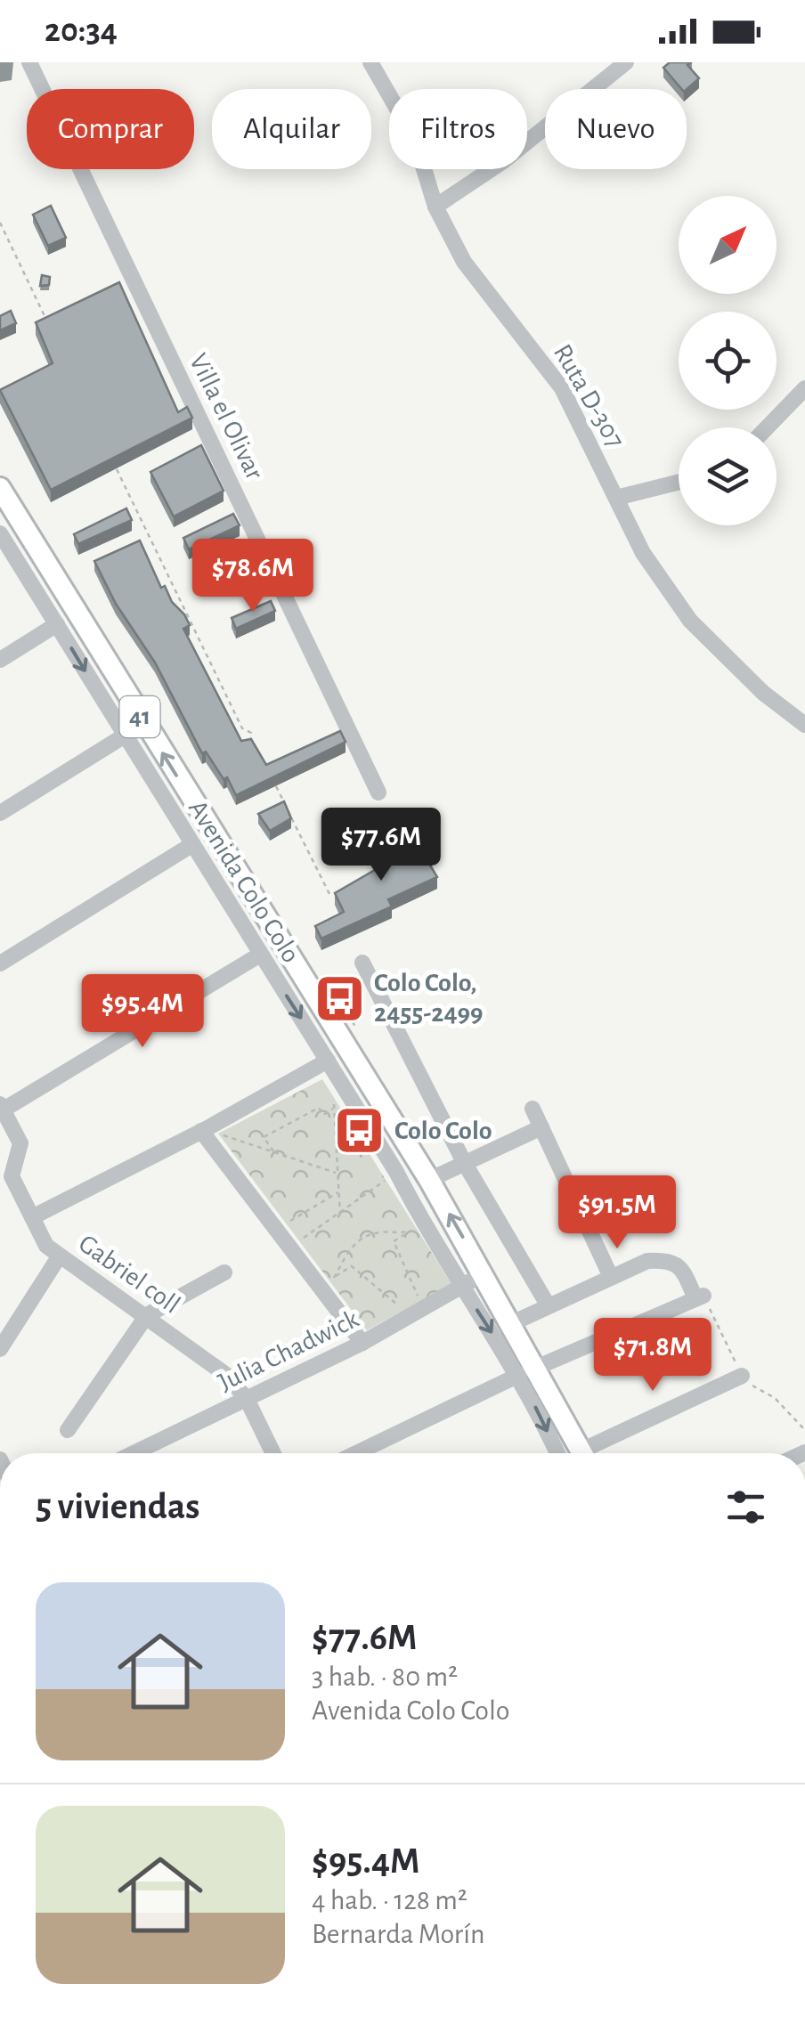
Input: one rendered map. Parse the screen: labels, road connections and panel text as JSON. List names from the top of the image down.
{
  "streets": {
    "main road": ["41", "Avenida Colo Colo"],
    "street": [
      "Ruta D-307",
      "Villa el Olivar",
      "Gabriel coll",
      "Julia Chadwick"
    ]
  },
  "crossings": [
    ["Avenida Colo Colo", "Julia Chadwick"],
    ["Gabriel coll", "Julia Chadwick"]
  ],
  "places": {
    "bus stop": ["Colo Colo, 2455-2499", "Colo Colo"]
  },
  "north": "top right",
  "page": {
    "status": "20:34",
    "chip": [
      "Comprar",
      "Alquilar",
      "Filtros",
      "Nuevo"
    ],
    "price": [
      "$78.6M",
      "$77.6M",
      "$95.4M",
      "$91.5M",
      "$71.8M"
    ],
    "heading": "5 viviendas",
    "list": [
      {
        "name": "$77.6M",
        "note": "3 hab. · 80 m² · Avenida Colo Colo"
      },
      {
        "name": "$95.4M",
        "note": "4 hab. · 128 m² · Bernarda Morín"
      }
    ]
  }
}
